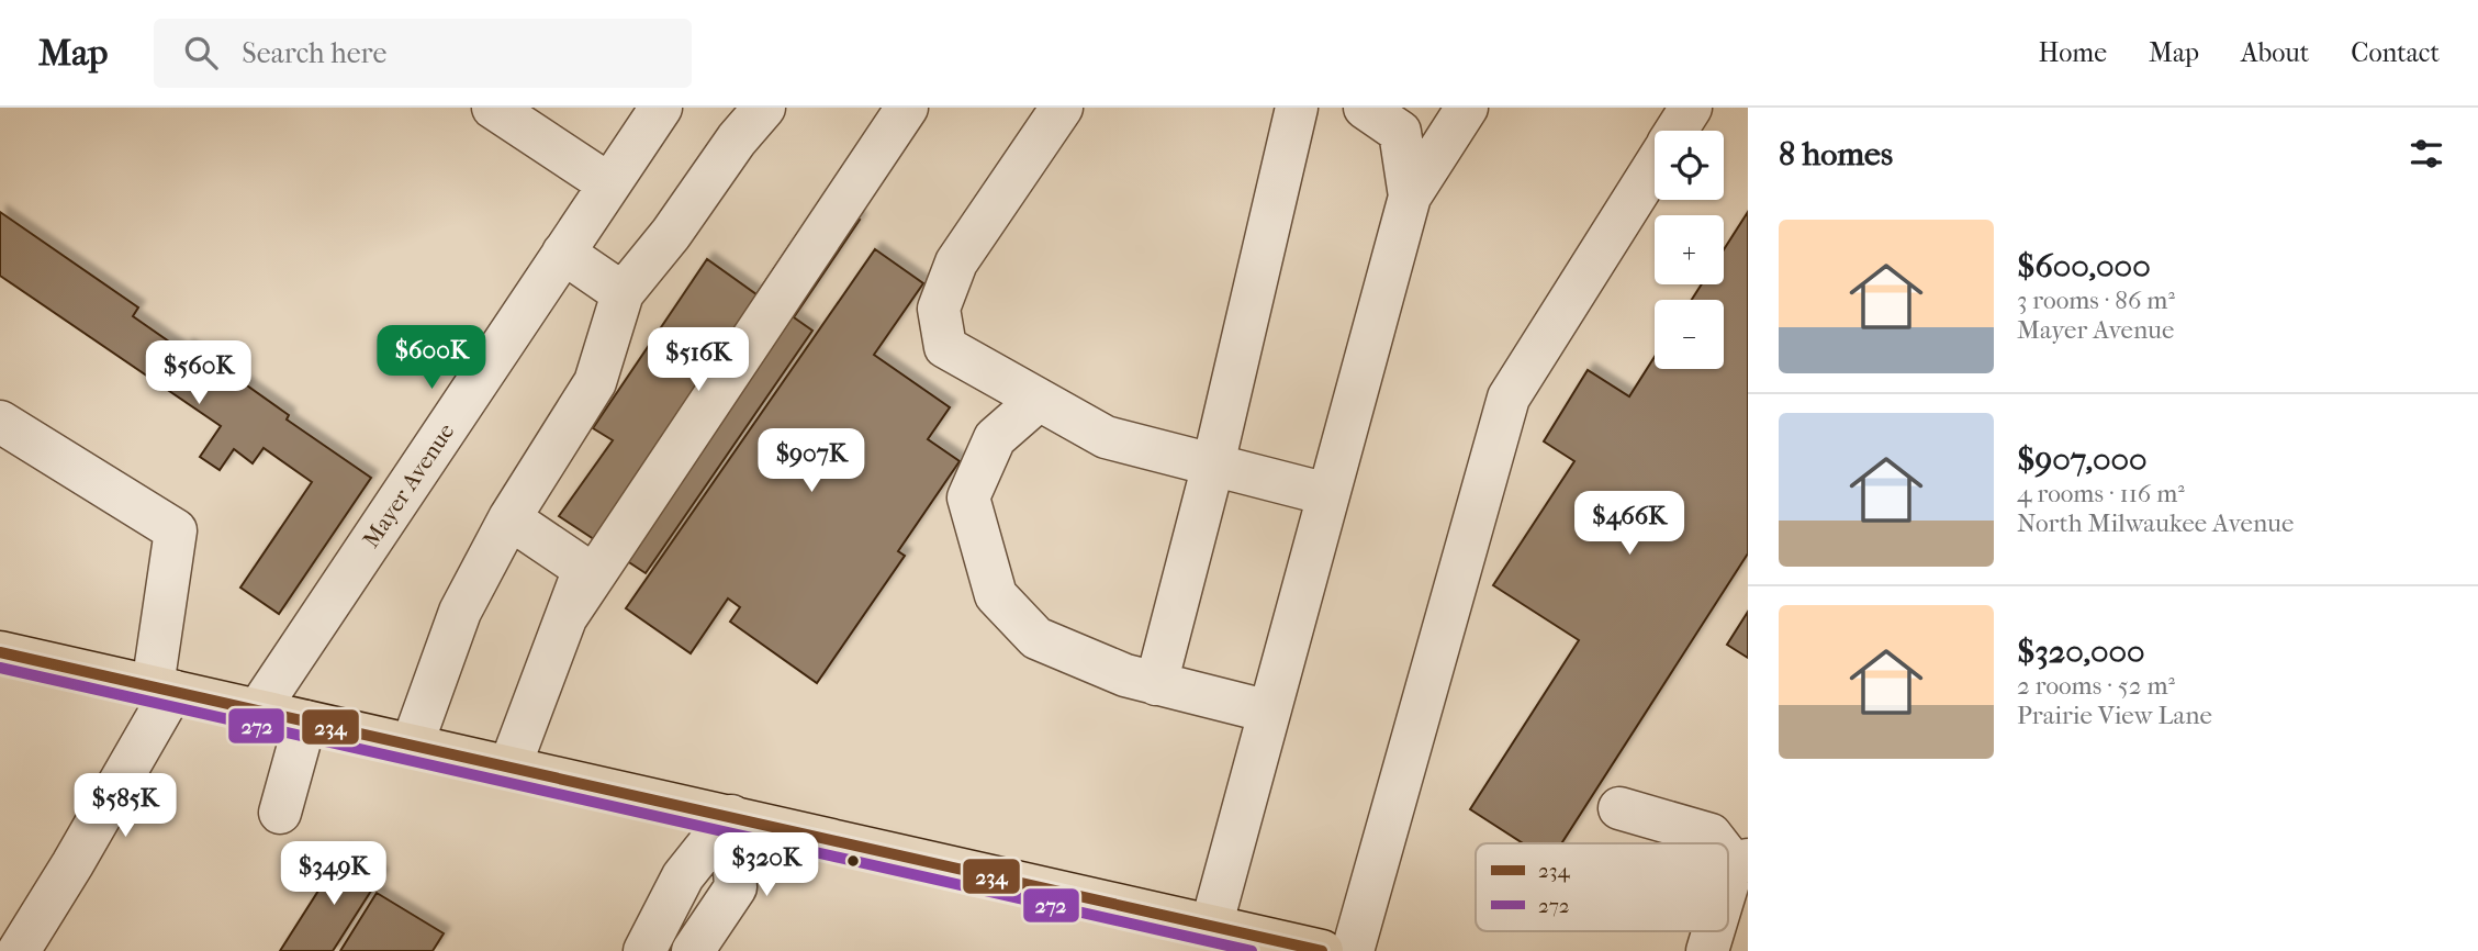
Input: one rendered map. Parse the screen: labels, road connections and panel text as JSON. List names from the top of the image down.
{
  "streets": {
    "street": ["Mayer Avenue"]
  },
  "lines": ["transit line 234", "transit line 272"],
  "legend": ["234", "272"],
  "page": {
    "header": "Map",
    "search": "Search here",
    "nav": [
      "Home",
      "Map",
      "About",
      "Contact"
    ],
    "heading": "8 homes",
    "map_buttons": ["+", "−"],
    "list": [
      {
        "name": "$600,000",
        "note": "3 rooms · 86 m² · Mayer Avenue"
      },
      {
        "name": "$907,000",
        "note": "4 rooms · 116 m² · North Milwaukee Avenue"
      },
      {
        "name": "$320,000",
        "note": "2 rooms · 52 m² · Prairie View Lane"
      }
    ],
    "price": [
      "$600K",
      "$516K",
      "$560K",
      "$907K",
      "$466K",
      "$585K",
      "$320K",
      "$349K"
    ]
  }
}
